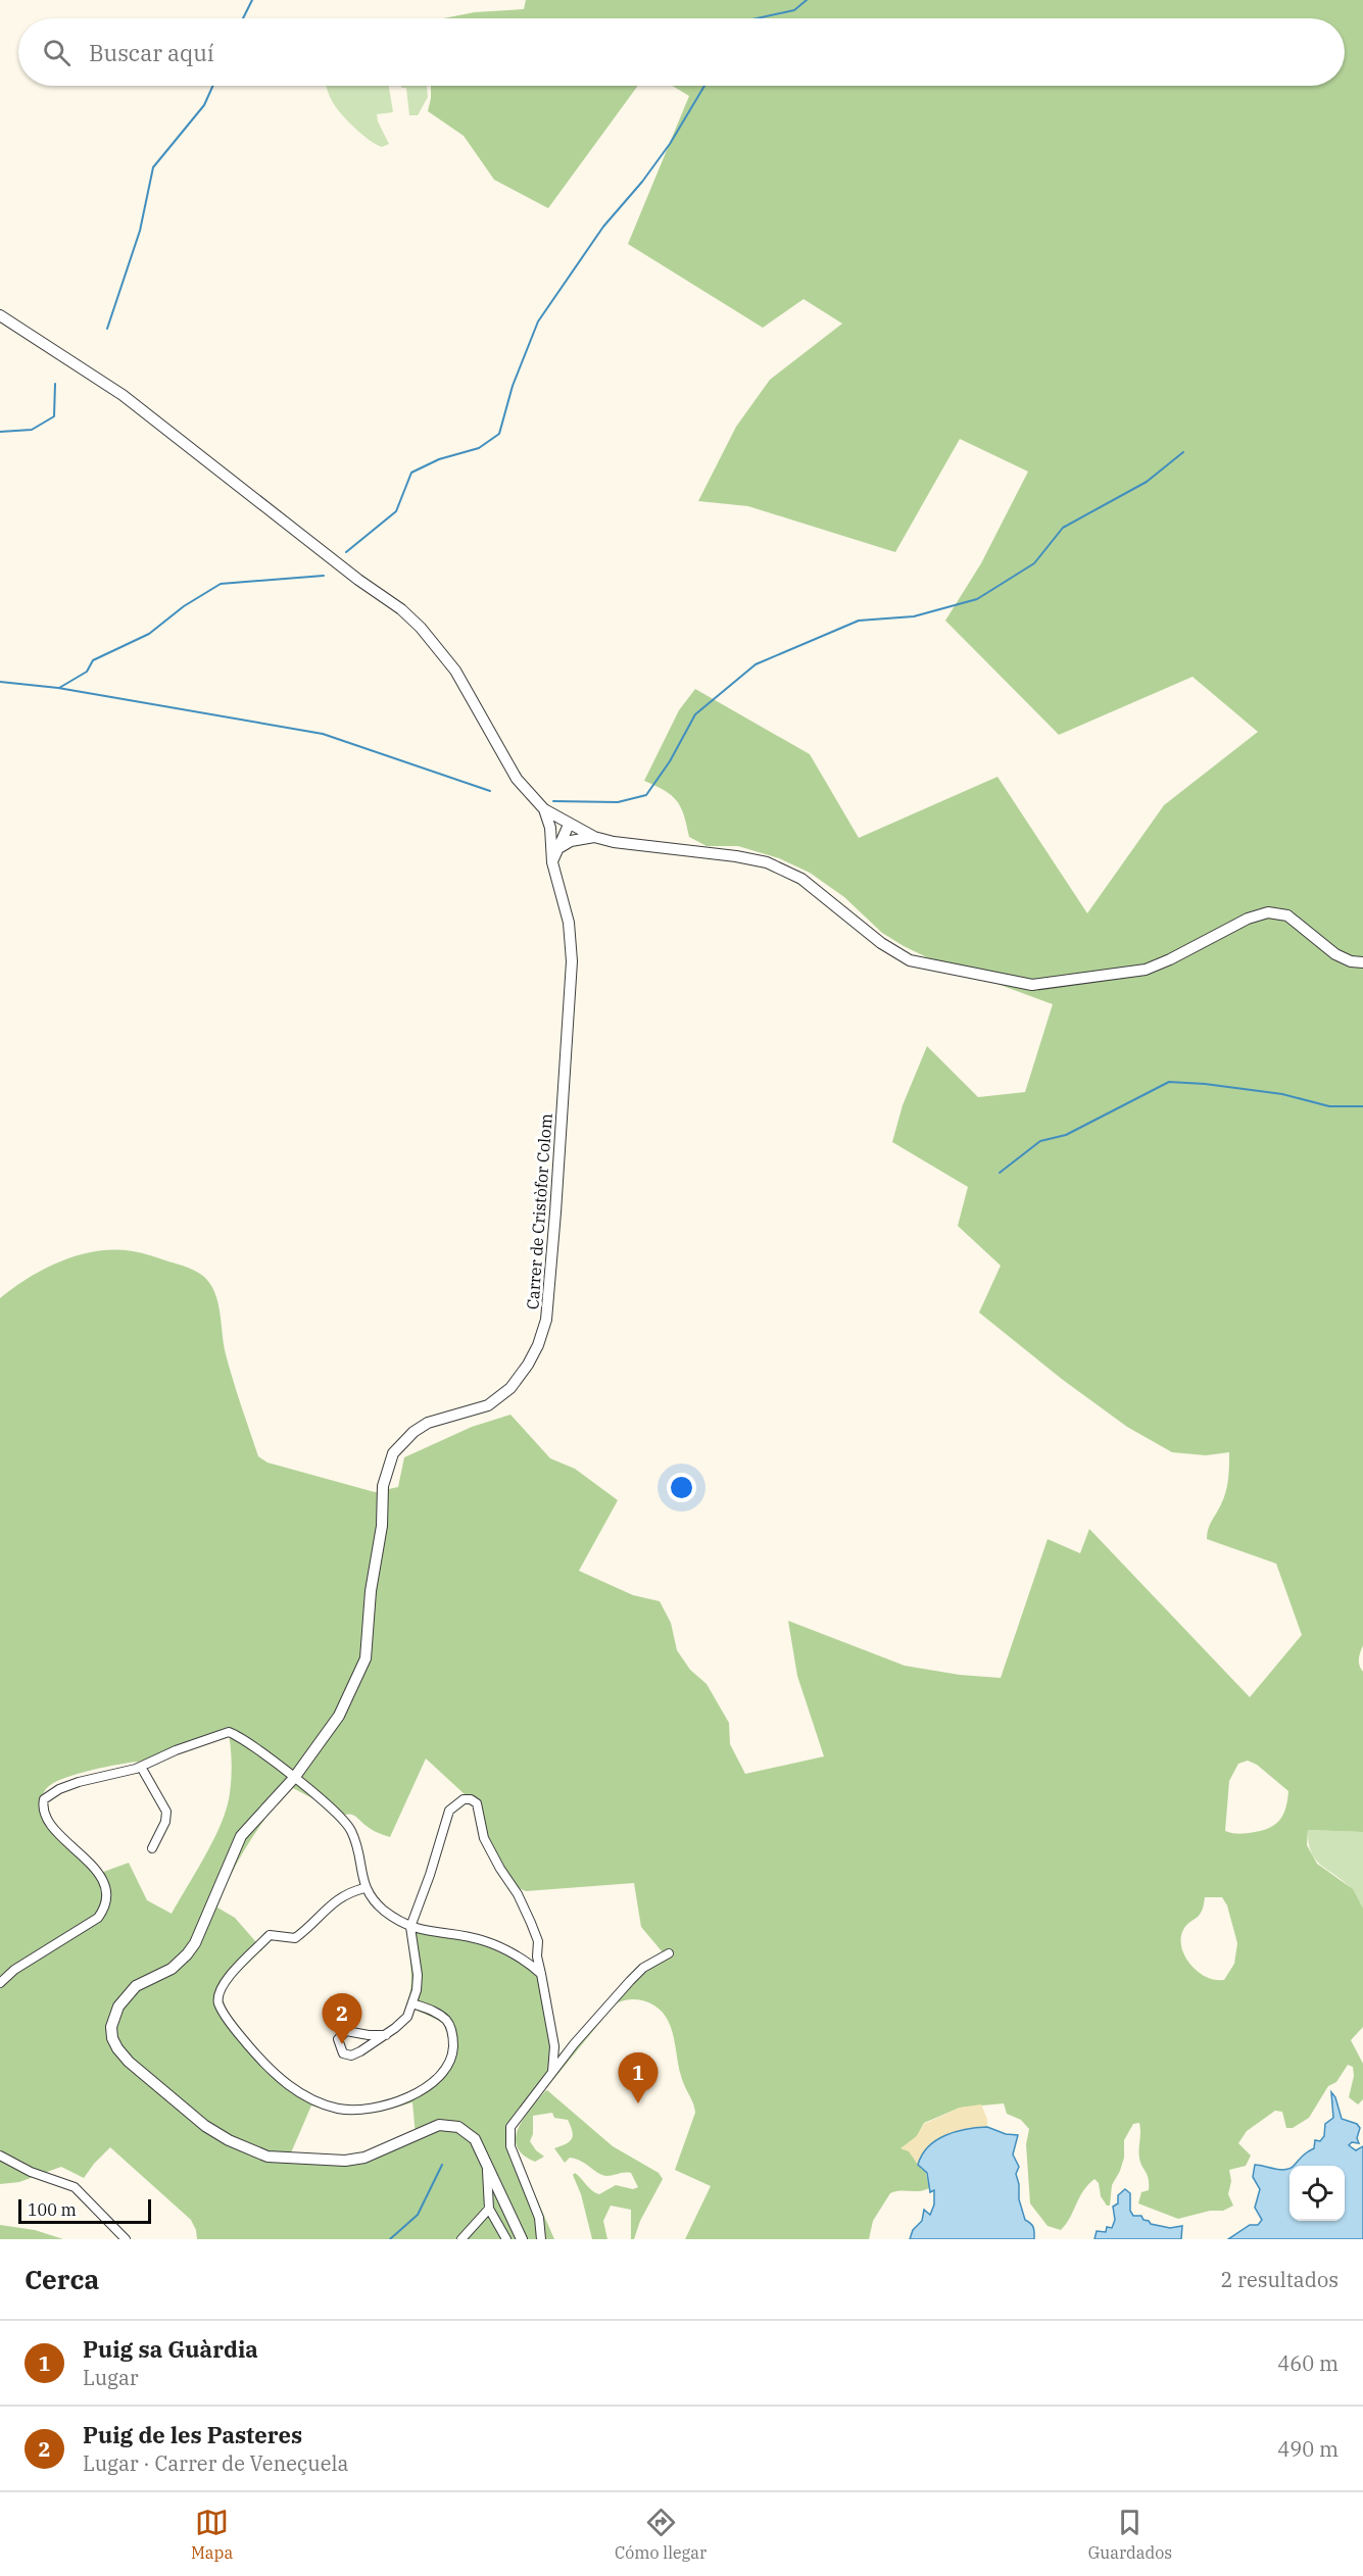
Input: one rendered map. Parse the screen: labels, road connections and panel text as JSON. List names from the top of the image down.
{
  "streets": {
    "street": ["Carrer de Cristòfor Colom"]
  },
  "scale_bar": "100 m",
  "page": {
    "search": "Buscar aquí",
    "pins": ["2", "1"],
    "scale": "100 m",
    "heading": ["Cerca", "2 resultados"],
    "list": [
      {
        "mark": "1",
        "name": "Puig sa Guàrdia",
        "note": "Lugar",
        "value": "460 m"
      },
      {
        "mark": "2",
        "name": "Puig de les Pasteres",
        "note": "Lugar · Carrer de Veneçuela",
        "value": "490 m"
      }
    ],
    "nav": ["Mapa", "Cómo llegar", "Guardados"]
  }
}
